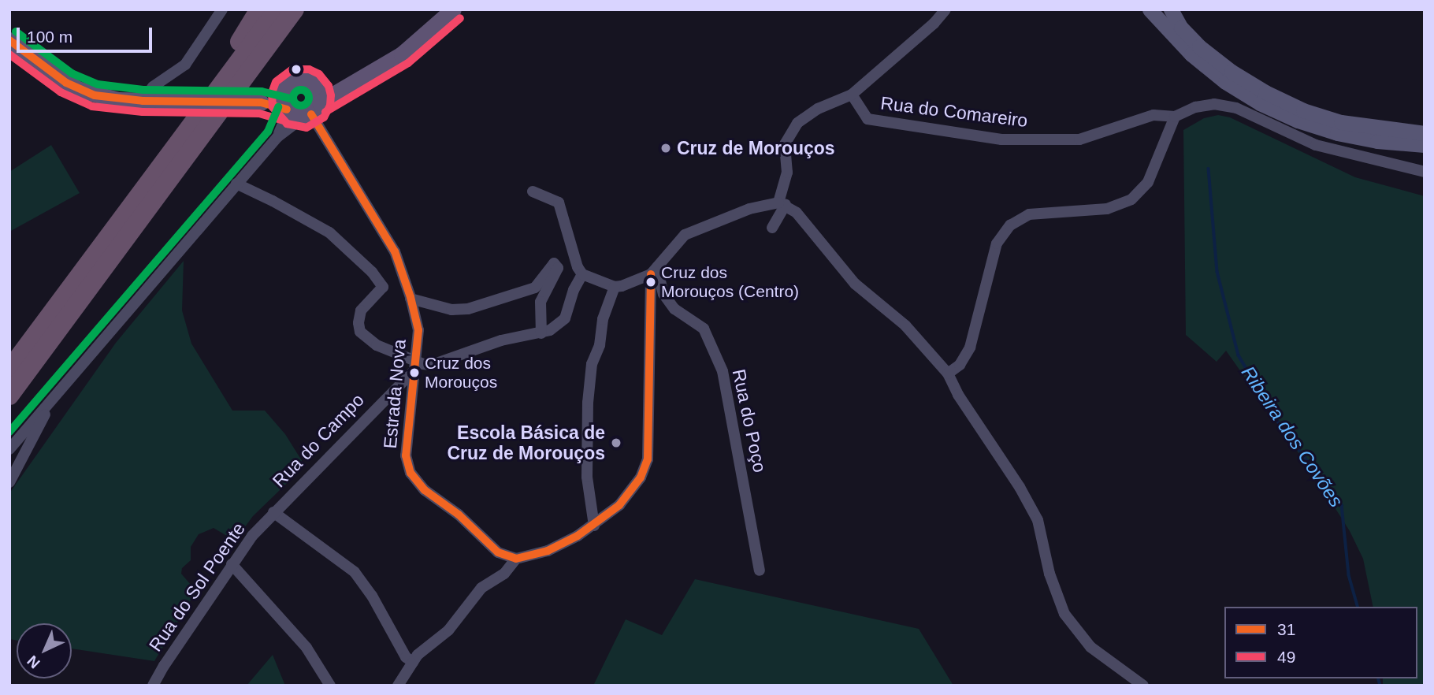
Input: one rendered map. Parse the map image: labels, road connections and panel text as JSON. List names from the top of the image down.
{
  "streets": {
    "street": [
      "Rua do Comareiro",
      "Estrada Nova",
      "Rua do Poço",
      "Rua do Campo",
      "Rua do Sol Poente"
    ]
  },
  "crossings": [
    ["Estrada Nova", "Rua do Campo"],
    ["Rua do Campo", "Rua do Sol Poente"]
  ],
  "water": ["Ribeira dos Covões"],
  "places": [
    "Cruz de Morouços",
    "Cruz dos Morouços (Centro)",
    "Cruz dos Morouços",
    "Escola Básica de Cruz de Morouços"
  ],
  "lines": ["transit line 49", "transit line 31"],
  "legend": ["31", "49"],
  "scale_bar": "100 m",
  "north": "bottom left"
}
